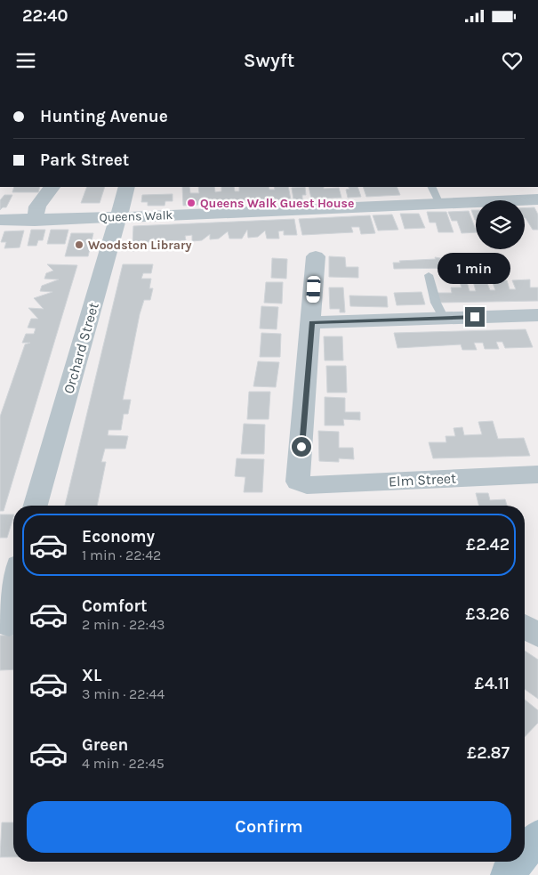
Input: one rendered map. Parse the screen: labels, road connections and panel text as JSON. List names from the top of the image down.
{
  "streets": {
    "street": ["Queens Walk", "Orchard Street", "Elm Street"]
  },
  "crossings": [
    ["Queens Walk", "Orchard Street"]
  ],
  "places": ["Queens Walk Guest House", "Woodston Library"],
  "page": {
    "status": "22:40",
    "header": "Swyft",
    "banner": ["Hunting Avenue", "Park Street"],
    "bubble": "1 min",
    "list": [
      {
        "name": "Economy",
        "note": "1 min · 22:42",
        "value": "£2.42"
      },
      {
        "name": "Comfort",
        "note": "2 min · 22:43",
        "value": "£3.26"
      },
      {
        "name": "XL",
        "note": "3 min · 22:44",
        "value": "£4.11"
      },
      {
        "name": "Green",
        "note": "4 min · 22:45",
        "value": "£2.87"
      }
    ],
    "buttons": "Confirm"
  }
}
